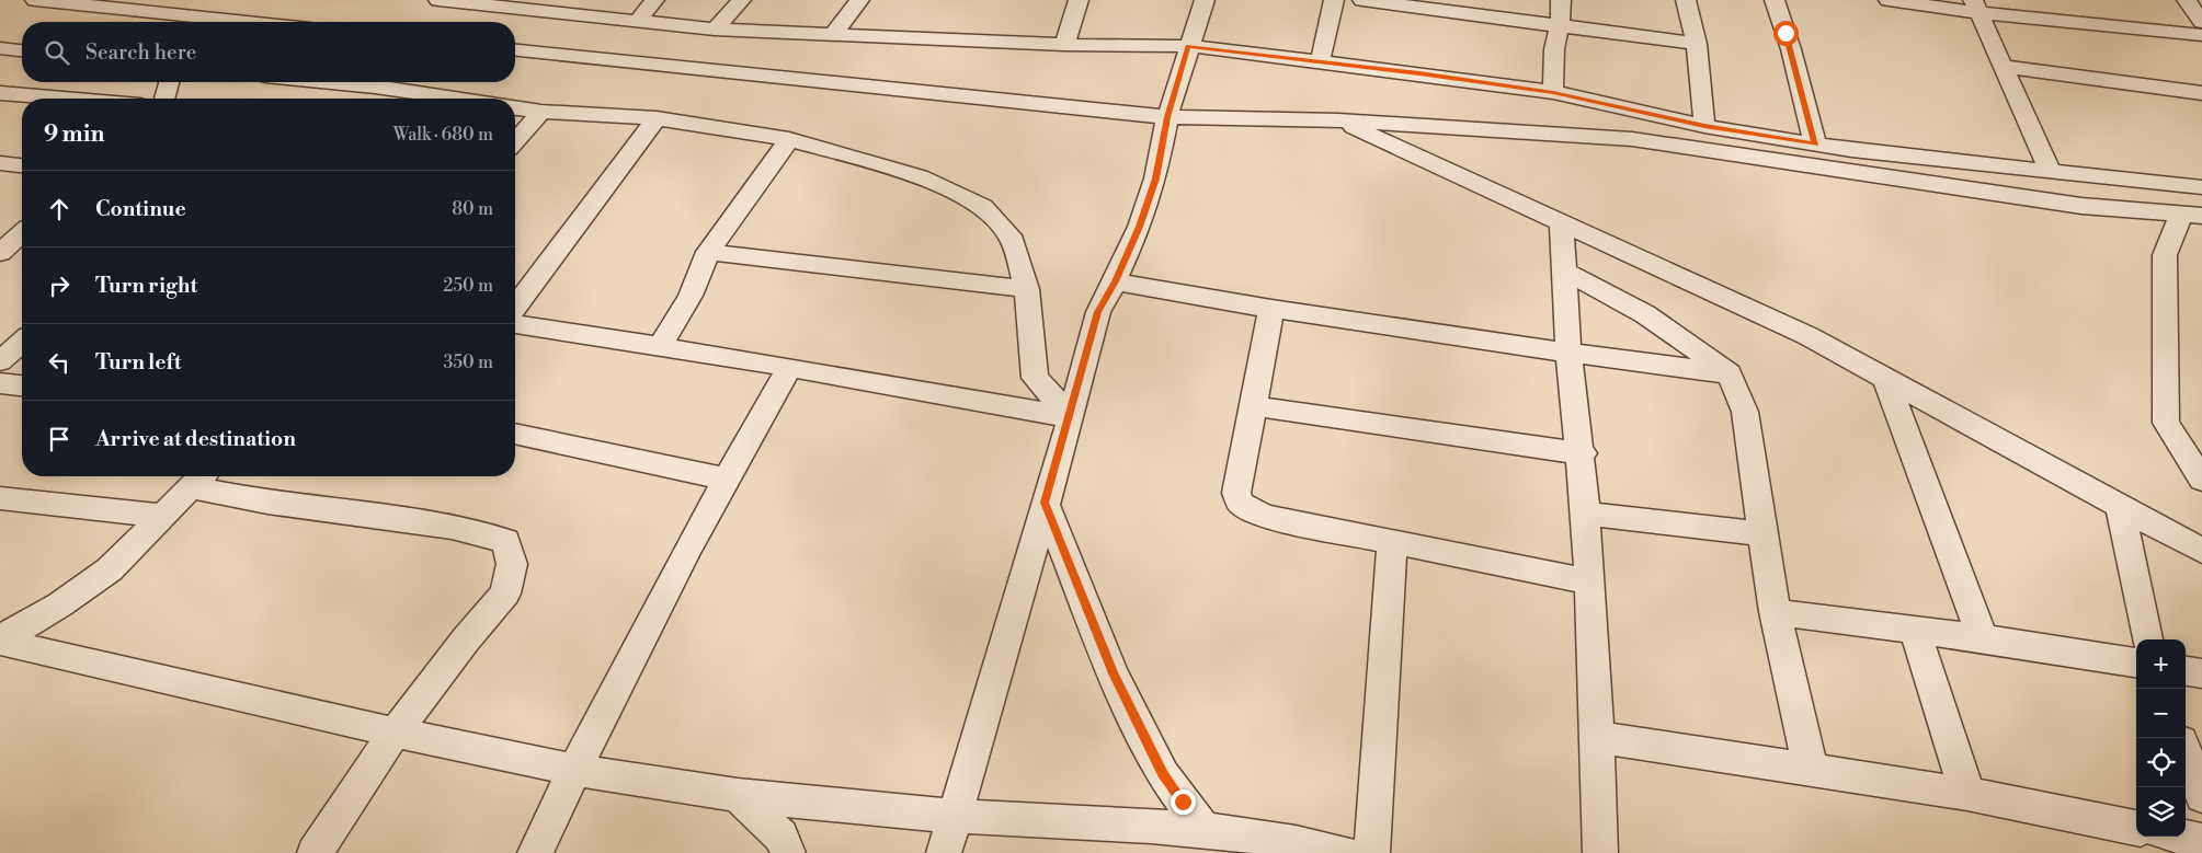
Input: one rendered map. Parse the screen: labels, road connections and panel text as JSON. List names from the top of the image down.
{
  "page": {
    "search": "Search here",
    "heading": ["9 min", "Walk · 680 m"],
    "list": [
      ["Continue", "80 m"],
      ["Turn right", "250 m"],
      ["Turn left", "350 m"],
      "Arrive at destination"
    ],
    "map_buttons": ["+", "−"]
  }
}
